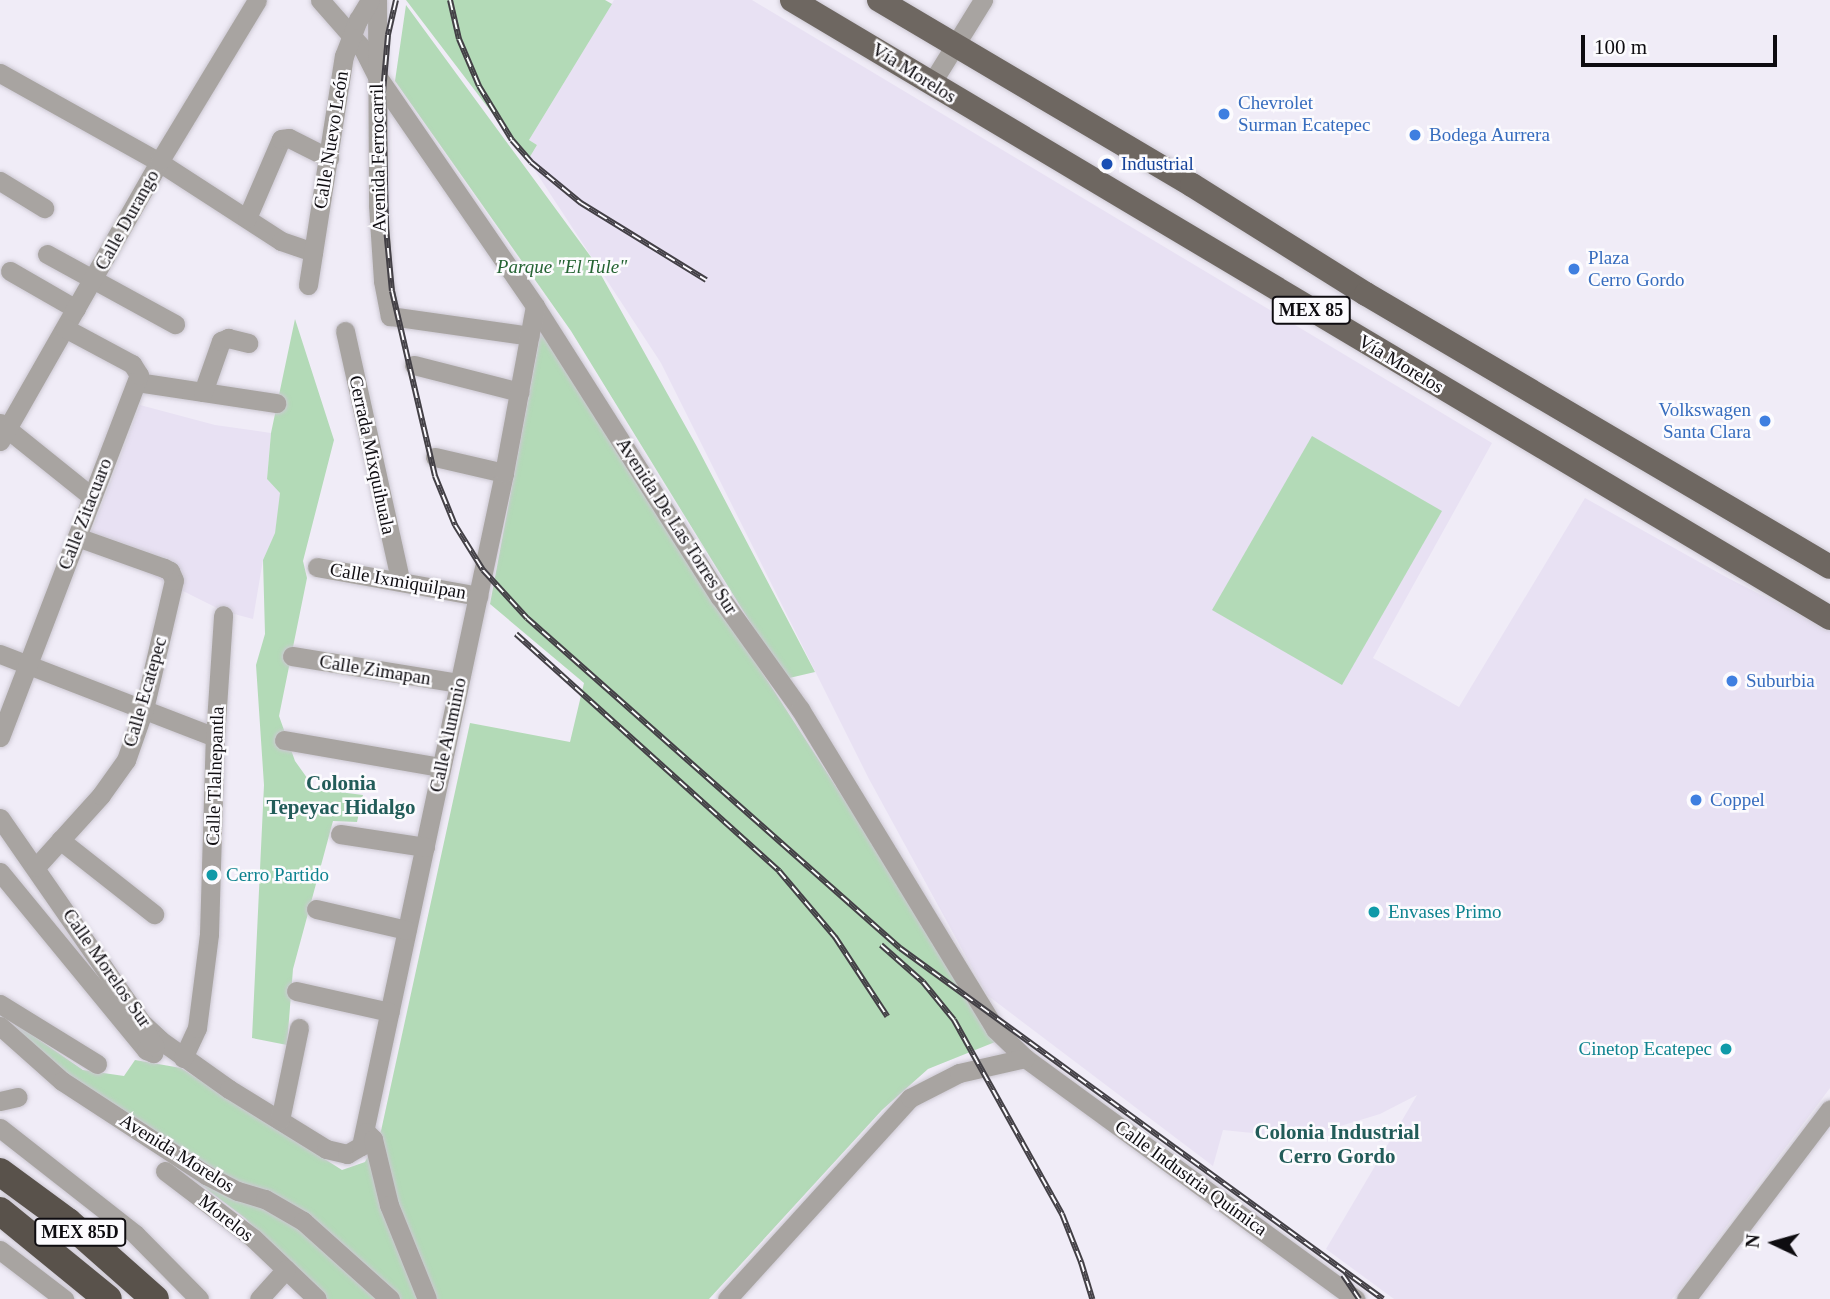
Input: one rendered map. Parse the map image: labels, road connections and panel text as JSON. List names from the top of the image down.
{
  "streets": {
    "highway": ["MEX 85D"],
    "main road": ["Vía Morelos", "MEX 85"],
    "street": [
      "Calle Nuevo León",
      "Avenida Ferrocarril",
      "Calle Durango",
      "Cerrada Mixquihuala",
      "Calle Zitacuaro",
      "Avenida De Las Torres Sur",
      "Calle Ixmiquilpan",
      "Calle Zimapan",
      "Calle Ecatepec",
      "Calle Aluminio",
      "Calle Tlalnepantla",
      "Calle Morelos Sur",
      "Avenida Morelos",
      "Calle Industria Química",
      "Morelos"
    ]
  },
  "crossings": [
    ["Calle Nuevo León", "Avenida De Las Torres Sur"],
    ["Avenida Ferrocarril", "Avenida De Las Torres Sur"],
    ["Avenida Ferrocarril", "Calle Aluminio"],
    ["Cerrada Mixquihuala", "Calle Ixmiquilpan"],
    ["Calle Zitacuaro", "Calle Ecatepec"],
    ["Avenida De Las Torres Sur", "Calle Aluminio"],
    ["Avenida De Las Torres Sur", "Calle Industria Química"],
    ["Calle Ixmiquilpan", "Calle Aluminio"],
    ["Calle Zimapan", "Calle Aluminio"],
    ["Calle Ecatepec", "Calle Morelos Sur"],
    ["Calle Aluminio", "Calle Morelos Sur"],
    ["Calle Tlalnepantla", "Calle Morelos Sur"]
  ],
  "districts": ["Colonia Tepeyac Hidalgo", "Colonia Industrial Cerro Gordo"],
  "parks": ["Parque \"El Tule\""],
  "places": [
    "Chevrolet Surman Ecatepec",
    "Bodega Aurrera",
    "Industrial",
    "Plaza Cerro Gordo",
    "Volkswagen Santa Clara",
    "Suburbia",
    "Coppel",
    "Cerro Partido",
    "Envases Primo",
    "Cinetop Ecatepec"
  ],
  "scale_bar": "100 m",
  "north": "left"
}
